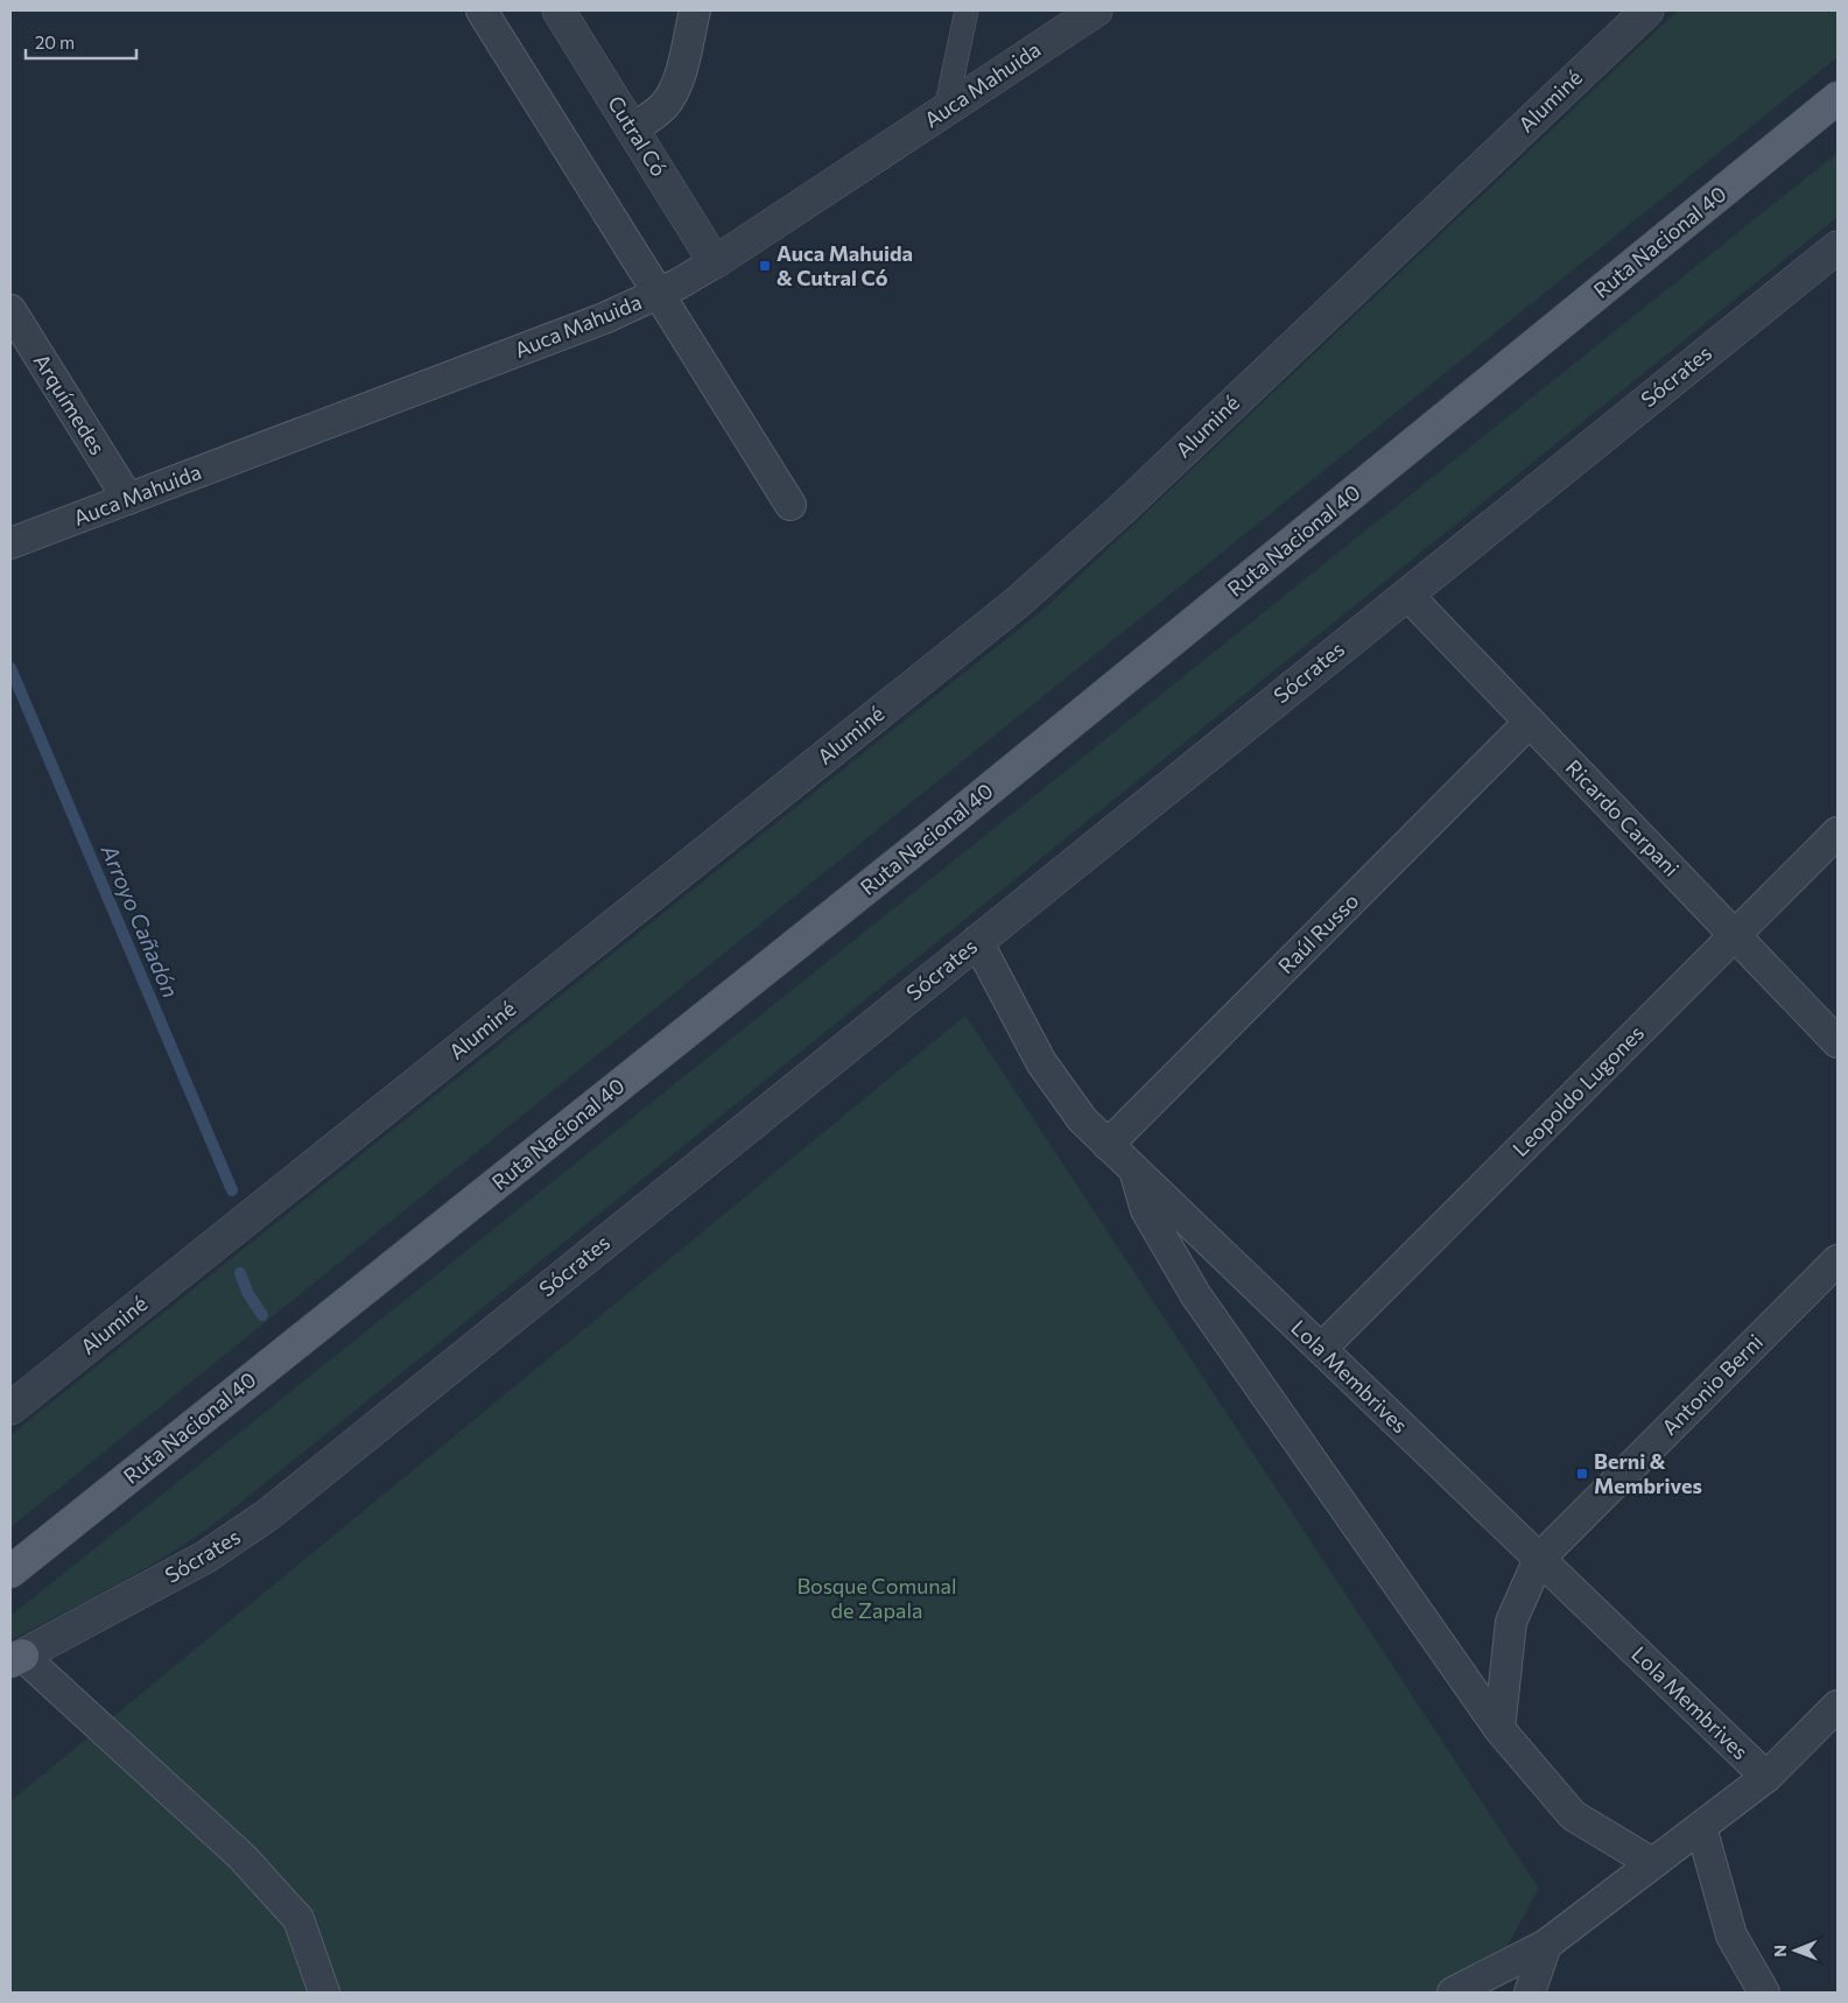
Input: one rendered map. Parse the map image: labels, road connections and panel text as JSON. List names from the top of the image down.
{
  "streets": {
    "main road": ["Ruta Nacional 40"],
    "street": [
      "Auca Mahuida",
      "Aluminé",
      "Cutral Có",
      "Sócrates",
      "Arquímedes",
      "Ricardo Carpani",
      "Raúl Russo",
      "Leopoldo Lugones",
      "Lola Membrives",
      "Antonio Berni"
    ]
  },
  "crossings": [
    ["Auca Mahuida", "Cutral Có"],
    ["Auca Mahuida", "Arquímedes"],
    ["Sócrates", "Ricardo Carpani"],
    ["Sócrates", "Lola Membrives"],
    ["Ricardo Carpani", "Raúl Russo"],
    ["Ricardo Carpani", "Leopoldo Lugones"],
    ["Raúl Russo", "Lola Membrives"],
    ["Leopoldo Lugones", "Lola Membrives"],
    ["Lola Membrives", "Antonio Berni"]
  ],
  "water": ["Arroyo Cañadón"],
  "parks": ["Bosque Comunal de Zapala"],
  "places": {
    "transit": ["Auca Mahuida & Cutral Có", "Berni & Membrives"]
  },
  "scale_bar": "20 m",
  "north": "left"
}
